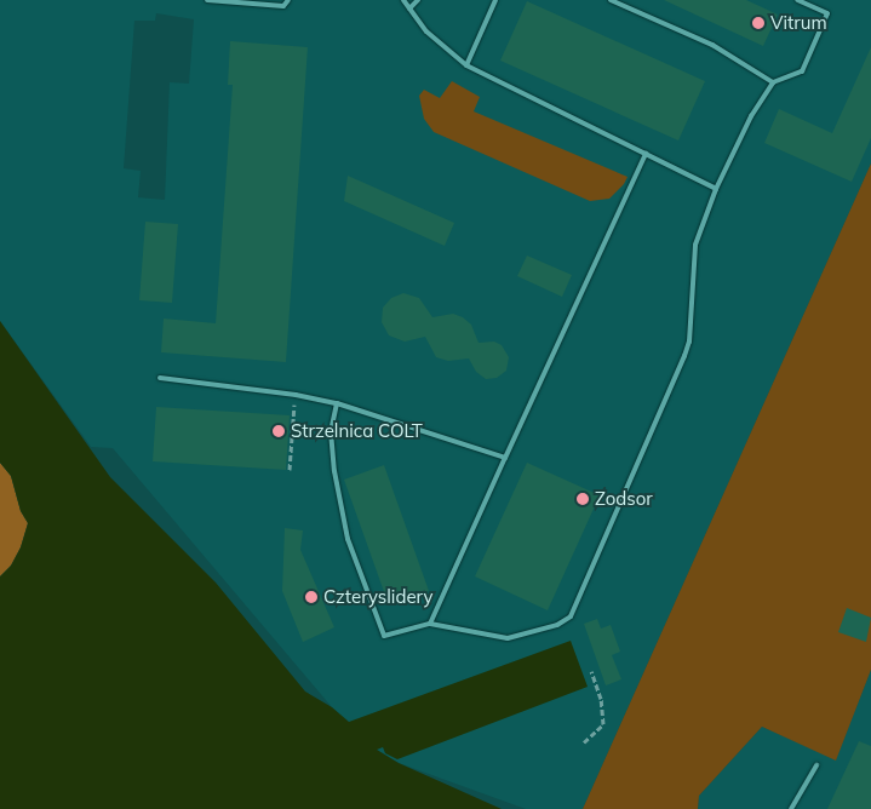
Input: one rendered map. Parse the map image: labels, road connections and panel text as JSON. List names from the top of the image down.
{
  "places": [
    "Vitrum",
    "Strzelnica COLT",
    "Zodsor",
    "Czteryslidery"
  ]
}
